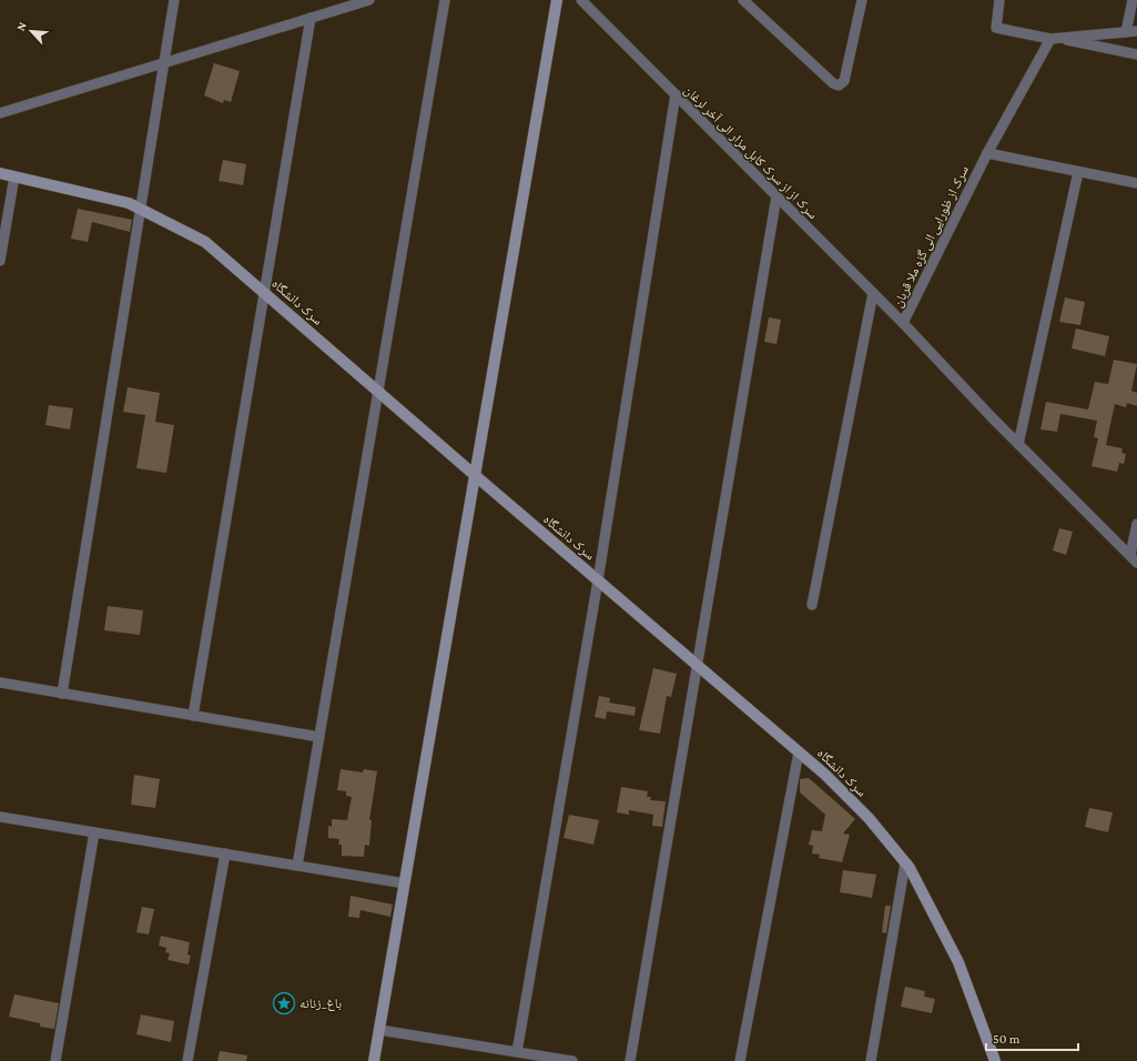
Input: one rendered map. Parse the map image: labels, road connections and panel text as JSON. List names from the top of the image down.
{
  "streets": {
    "street": ["سرک از از سرک کابل مزار الی آخر لرغان", "سرک از ظورایی الی گزه ملا قربان", "سرک دانشگاه"]
  },
  "crossings": [
    ["سرک از از سرک کابل مزار الی آخر لرغان", "سرک از ظورایی الی گزه ملا قربان"]
  ],
  "places": {
    "place": ["باغ_زنانه"]
  },
  "scale_bar": "50 m",
  "north": "top left"
}
